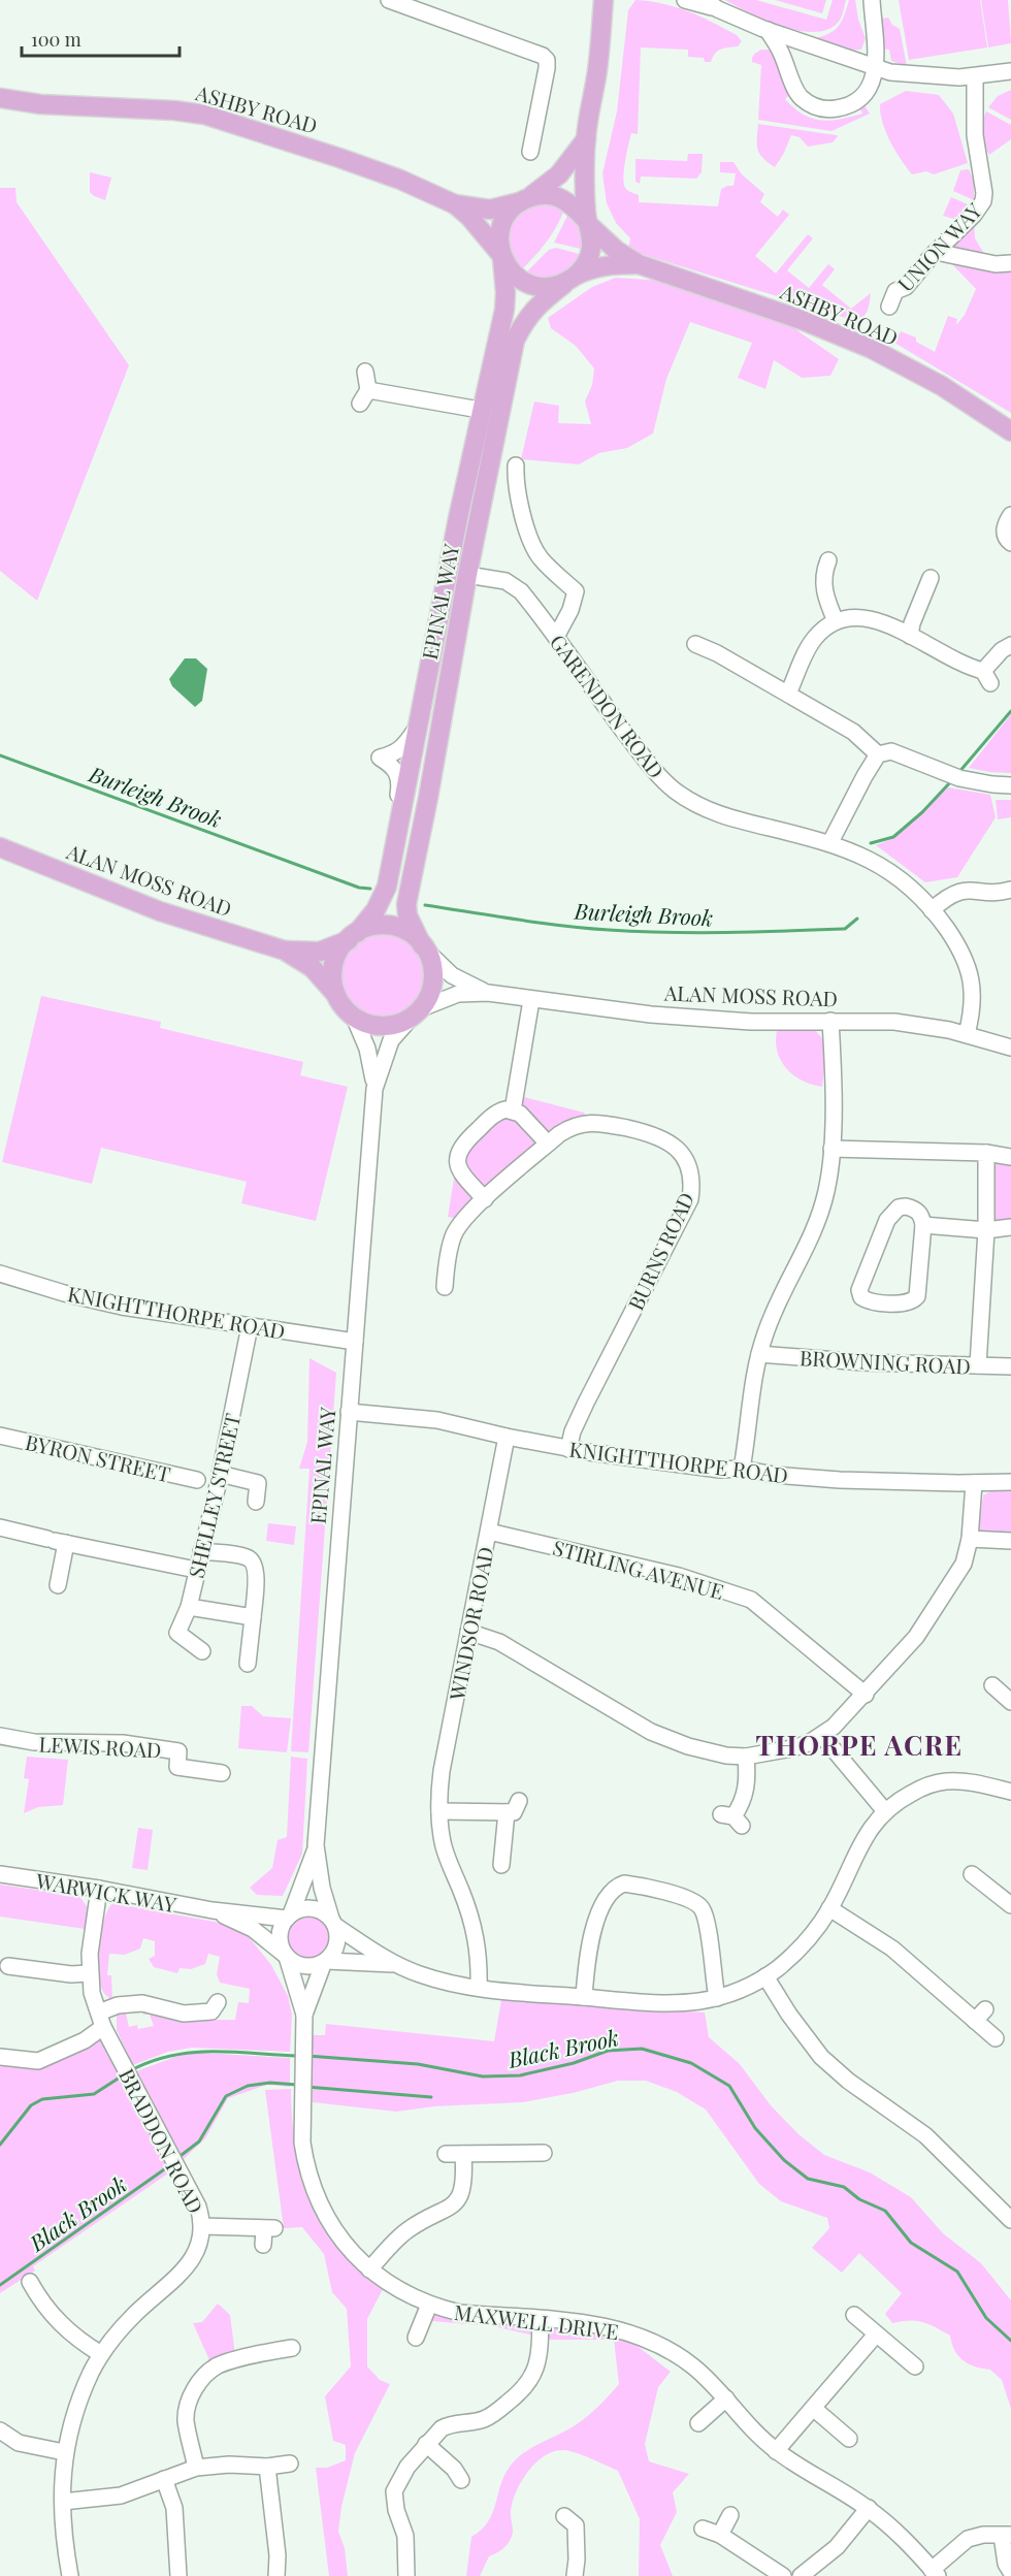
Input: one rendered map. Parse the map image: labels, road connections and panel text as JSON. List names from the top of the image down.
{
  "streets": {
    "main road": ["ASHBY ROAD", "EPINAL WAY", "ALAN MOSS ROAD"],
    "street": [
      "UNION WAY",
      "GARENDON ROAD",
      "BURNS ROAD",
      "KNIGHTTHORPE ROAD",
      "BROWNING ROAD",
      "BYRON STREET",
      "SHELLEY STREET",
      "STIRLING AVENUE",
      "WINDSOR ROAD",
      "LEWIS ROAD",
      "WARWICK WAY",
      "BRADDON ROAD",
      "MAXWELL DRIVE"
    ]
  },
  "crossings": [
    ["ASHBY ROAD", "EPINAL WAY"],
    ["EPINAL WAY", "GARENDON ROAD"],
    ["EPINAL WAY", "ALAN MOSS ROAD"],
    ["EPINAL WAY", "KNIGHTTHORPE ROAD"],
    ["EPINAL WAY", "WARWICK WAY"],
    ["EPINAL WAY", "MAXWELL DRIVE"],
    ["GARENDON ROAD", "ALAN MOSS ROAD"],
    ["BURNS ROAD", "KNIGHTTHORPE ROAD"],
    ["KNIGHTTHORPE ROAD", "SHELLEY STREET"],
    ["KNIGHTTHORPE ROAD", "WINDSOR ROAD"],
    ["STIRLING AVENUE", "WINDSOR ROAD"],
    ["WARWICK WAY", "BRADDON ROAD"],
    ["WARWICK WAY", "MAXWELL DRIVE"]
  ],
  "districts": ["THORPE ACRE"],
  "water": ["Burleigh Brook", "Black Brook"],
  "scale_bar": "100 m"
}
